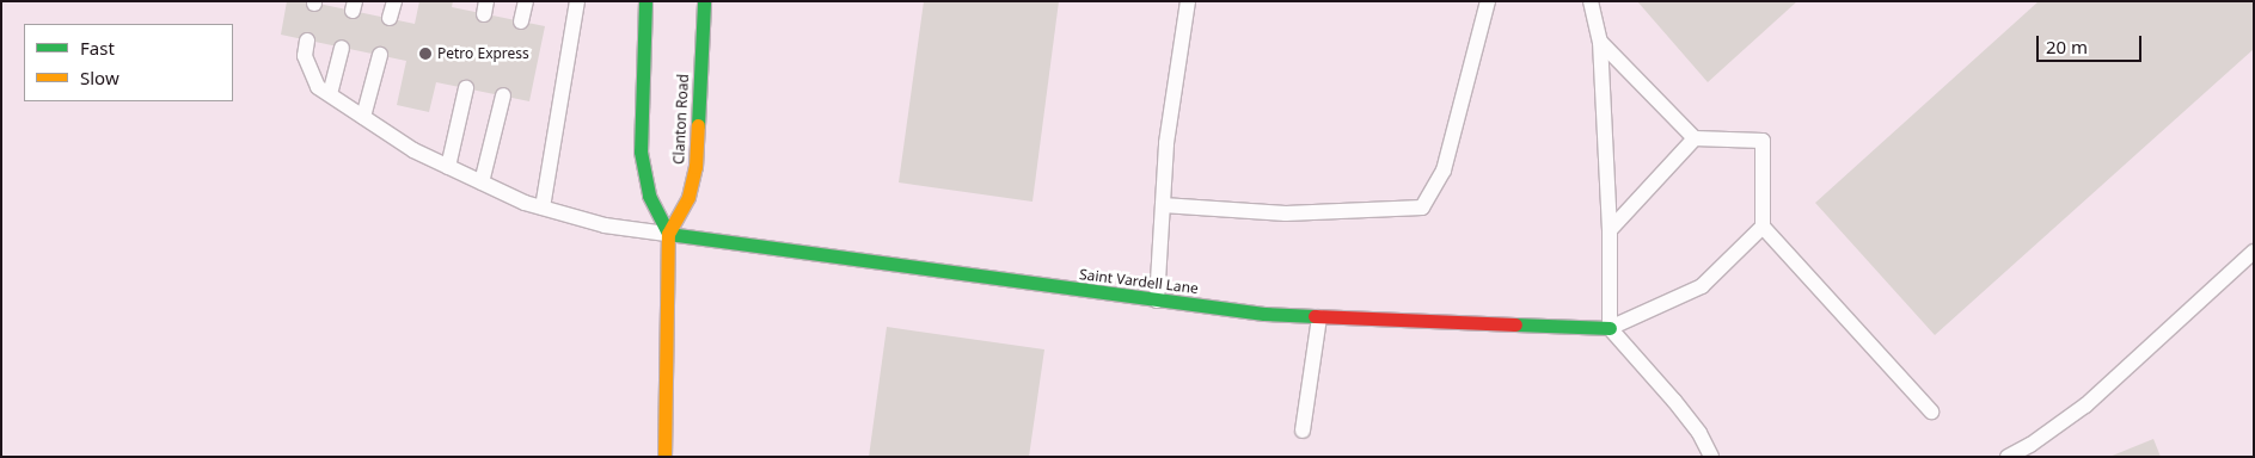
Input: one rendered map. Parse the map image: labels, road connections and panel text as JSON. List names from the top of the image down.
{
  "streets": {
    "street": ["Clanton Road", "Saint Vardell Lane"]
  },
  "crossings": [
    ["Clanton Road", "Saint Vardell Lane"]
  ],
  "places": ["Petro Express"],
  "legend": ["Fast", "Slow"],
  "scale_bar": "20 m"
}
